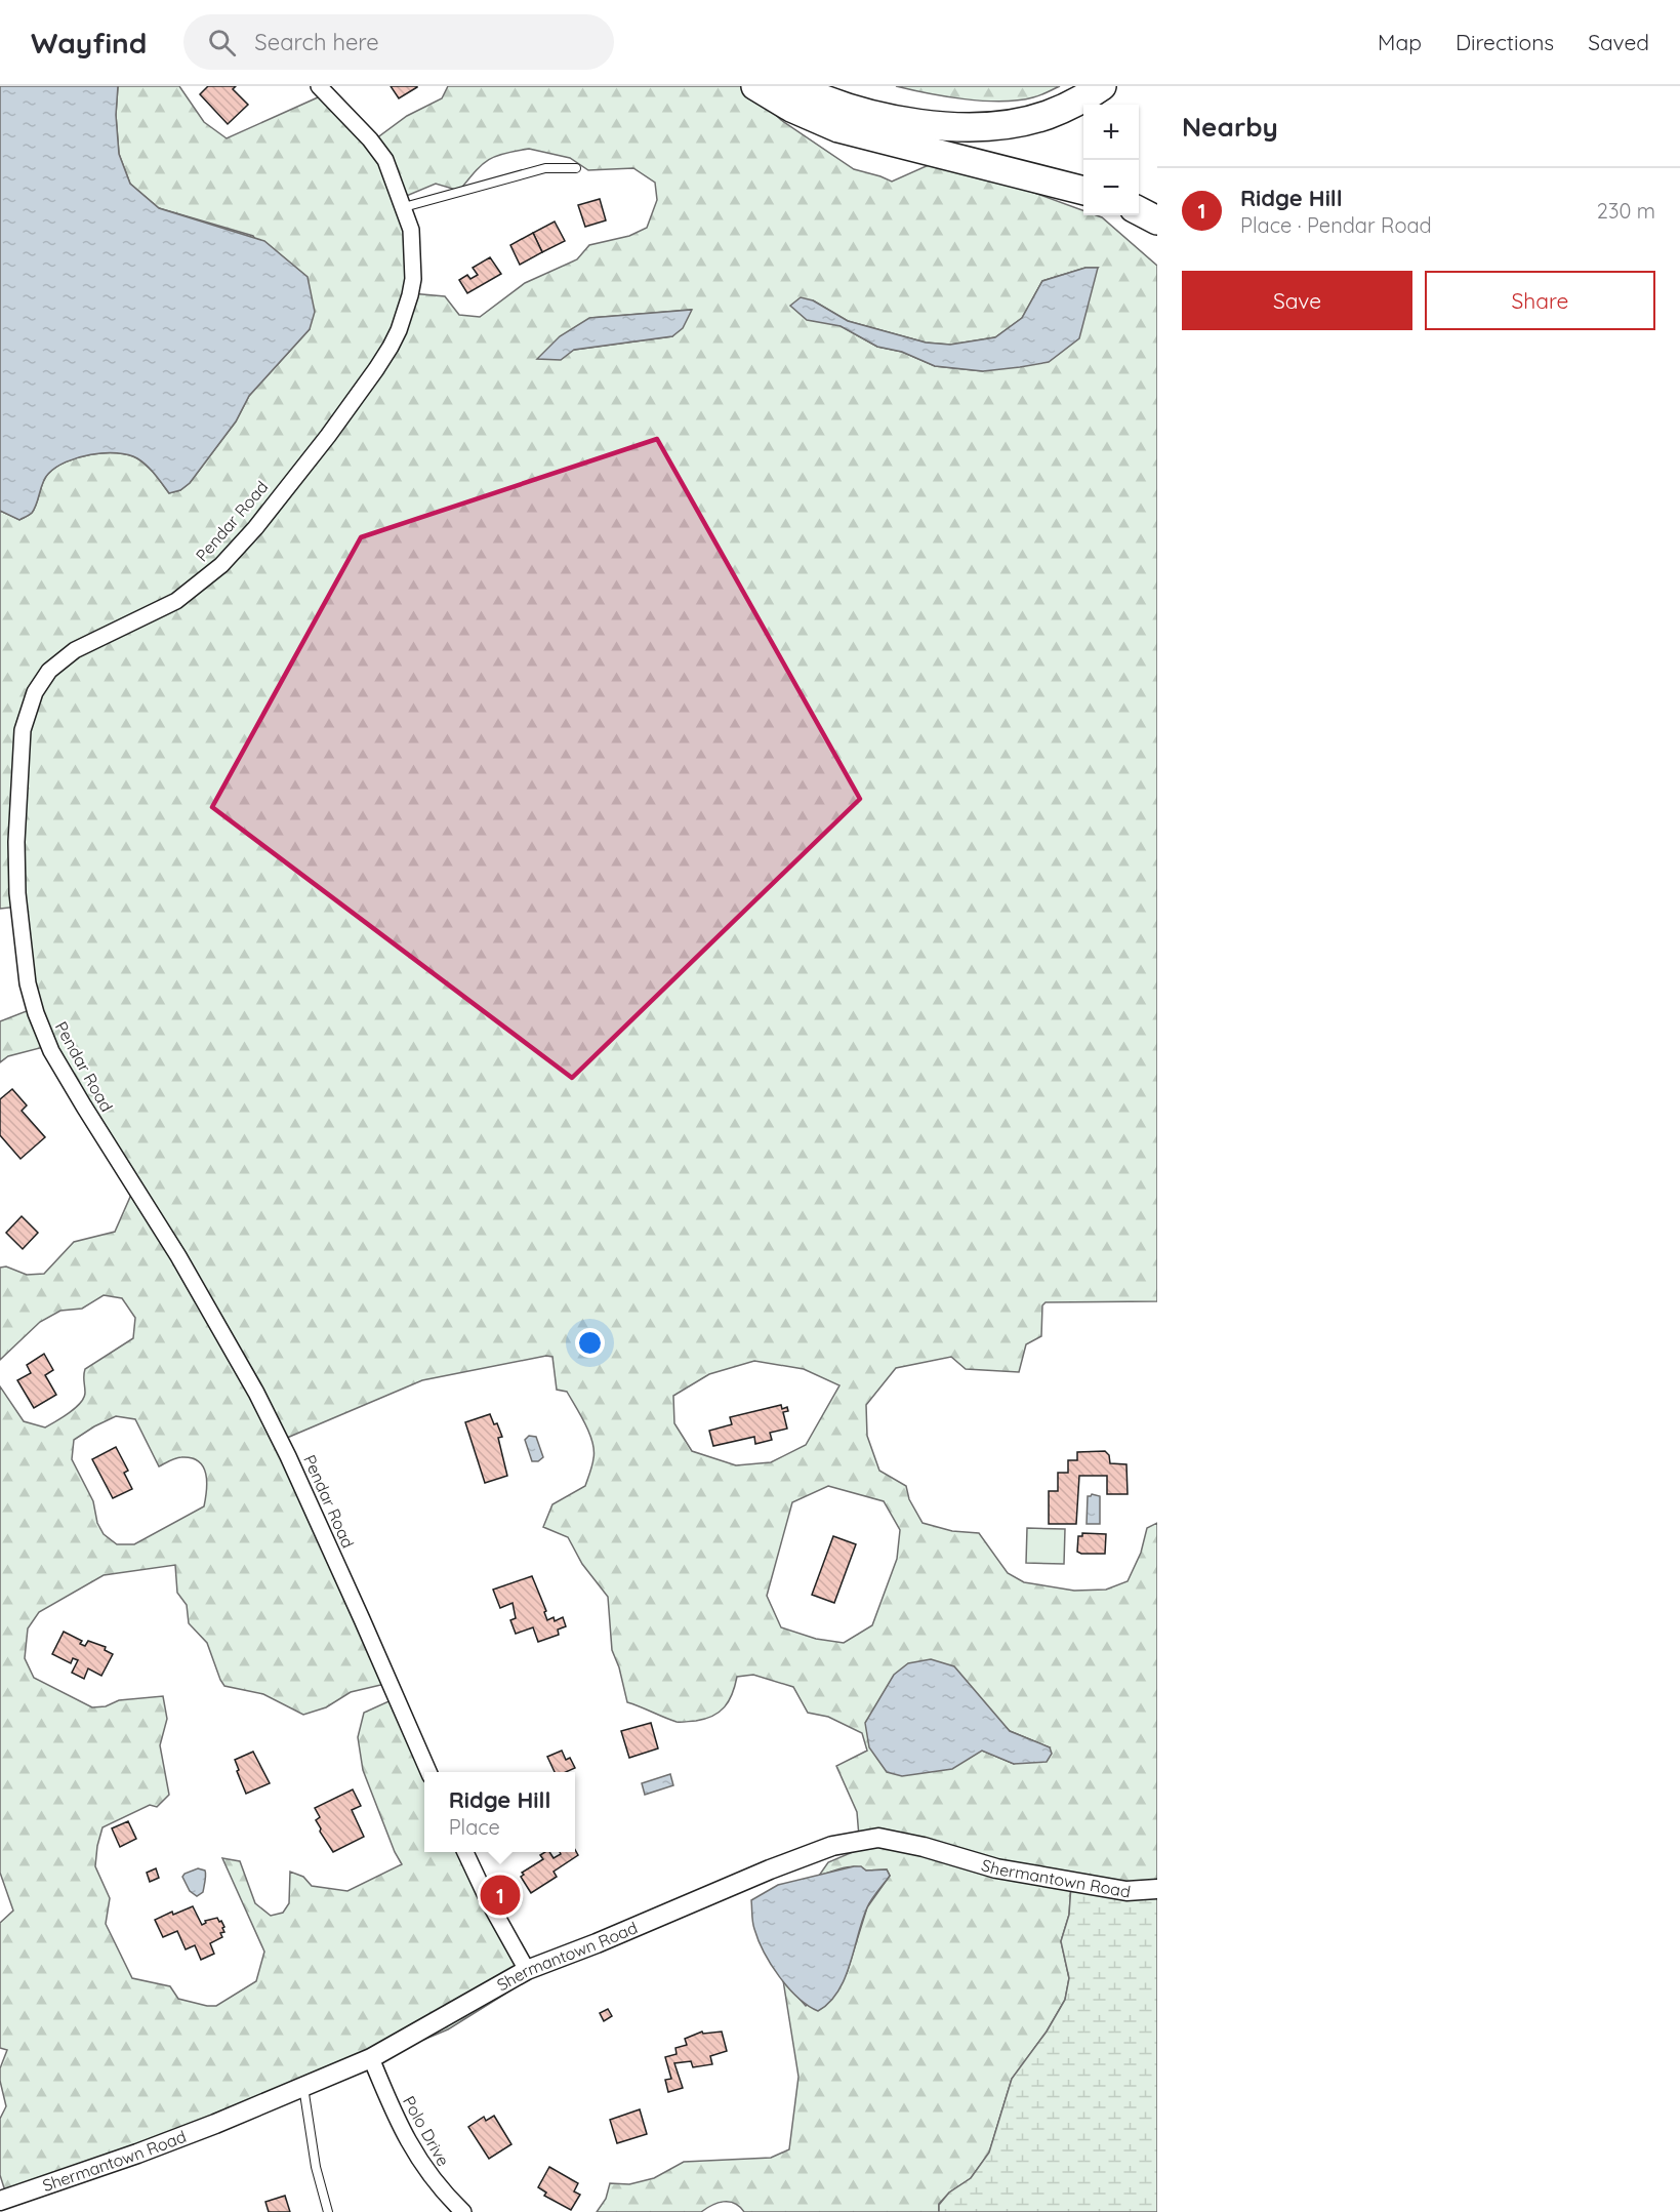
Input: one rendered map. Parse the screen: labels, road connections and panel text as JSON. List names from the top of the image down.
{
  "streets": {
    "street": ["Pendar Road", "Shermantown Road", "Polo Drive"]
  },
  "crossings": [
    ["Shermantown Road", "Polo Drive"]
  ],
  "page": {
    "header": "Wayfind",
    "search": "Search here",
    "nav": ["Map", "Directions", "Saved"],
    "heading": "Nearby",
    "map_buttons": ["+", "−"],
    "list": [
      {
        "mark": "1",
        "name": "Ridge Hill",
        "note": "Place · Pendar Road",
        "value": "230 m"
      }
    ],
    "buttons": ["Save", "Share"],
    "popup": ["Ridge Hill", "Place"],
    "pins": "1"
  }
}
